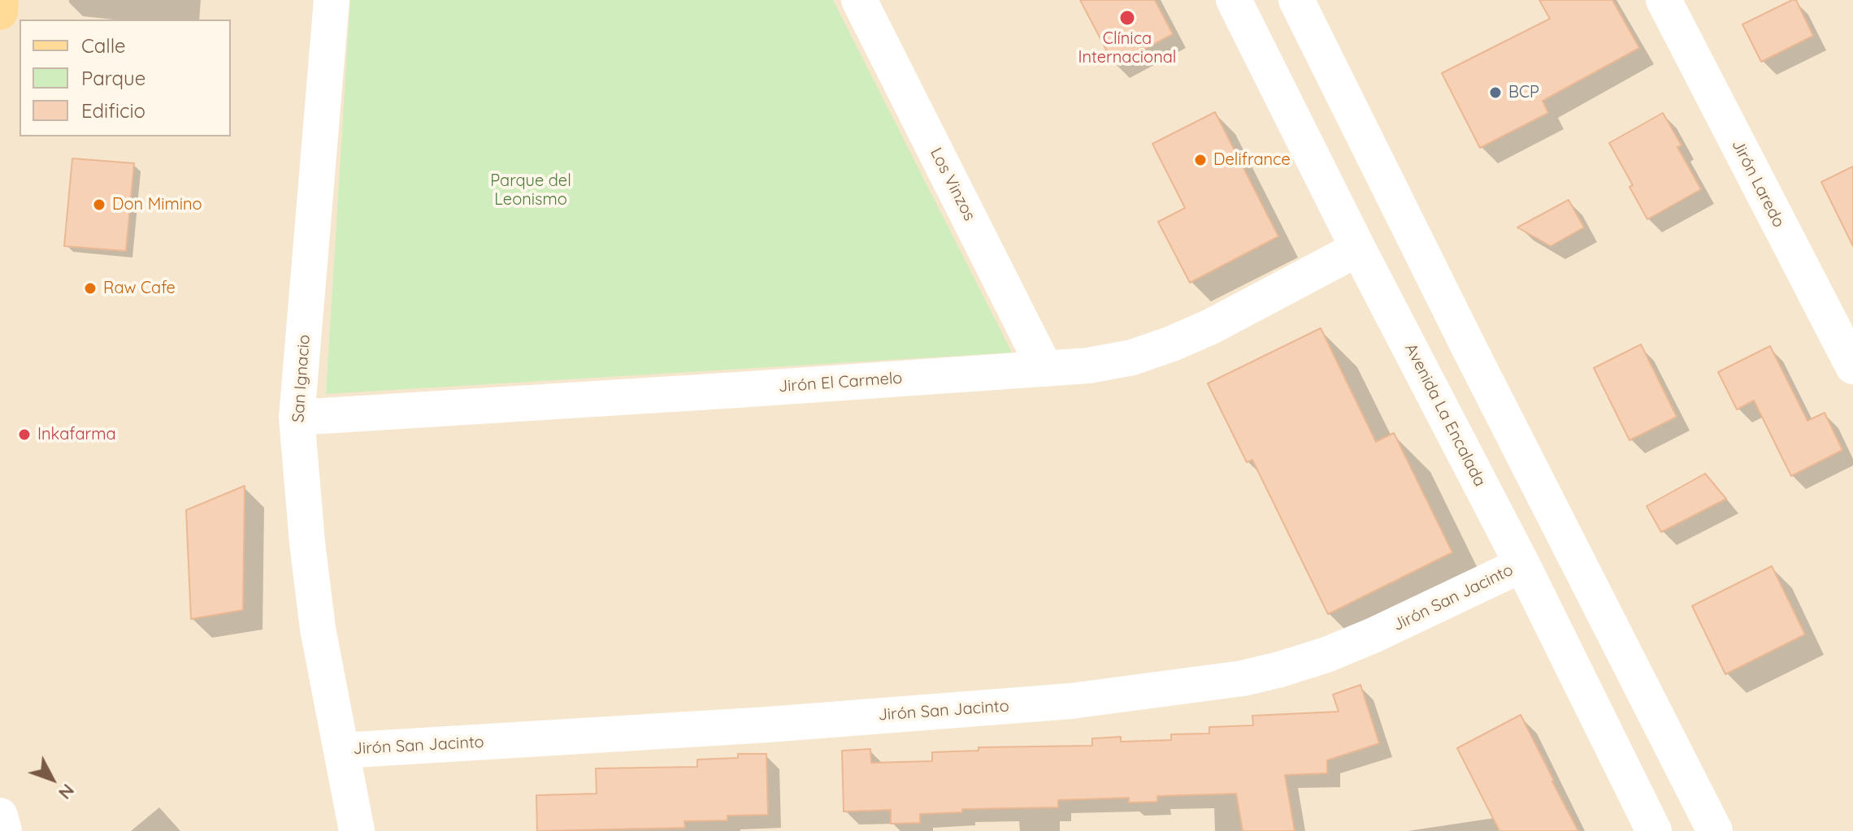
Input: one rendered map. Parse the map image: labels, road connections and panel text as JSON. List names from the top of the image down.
{
  "streets": {
    "street": [
      "Jirón Laredo",
      "Los Vinzos",
      "San Ignacio",
      "Jirón El Carmelo",
      "Avenida La Encalada",
      "Jirón San Jacinto"
    ]
  },
  "crossings": [
    ["Los Vinzos", "Jirón El Carmelo"],
    ["San Ignacio", "Jirón El Carmelo"],
    ["San Ignacio", "Jirón San Jacinto"],
    ["Jirón El Carmelo", "Avenida La Encalada"],
    ["Avenida La Encalada", "Jirón San Jacinto"]
  ],
  "parks": ["Parque del Leonismo"],
  "places": [
    "Clínica Internacional",
    "BCP",
    "Delifrance",
    "Don Mimino",
    "Raw Cafe",
    "Inkafarma"
  ],
  "legend": ["Calle", "Parque", "Edificio"],
  "north": "bottom right"
}
